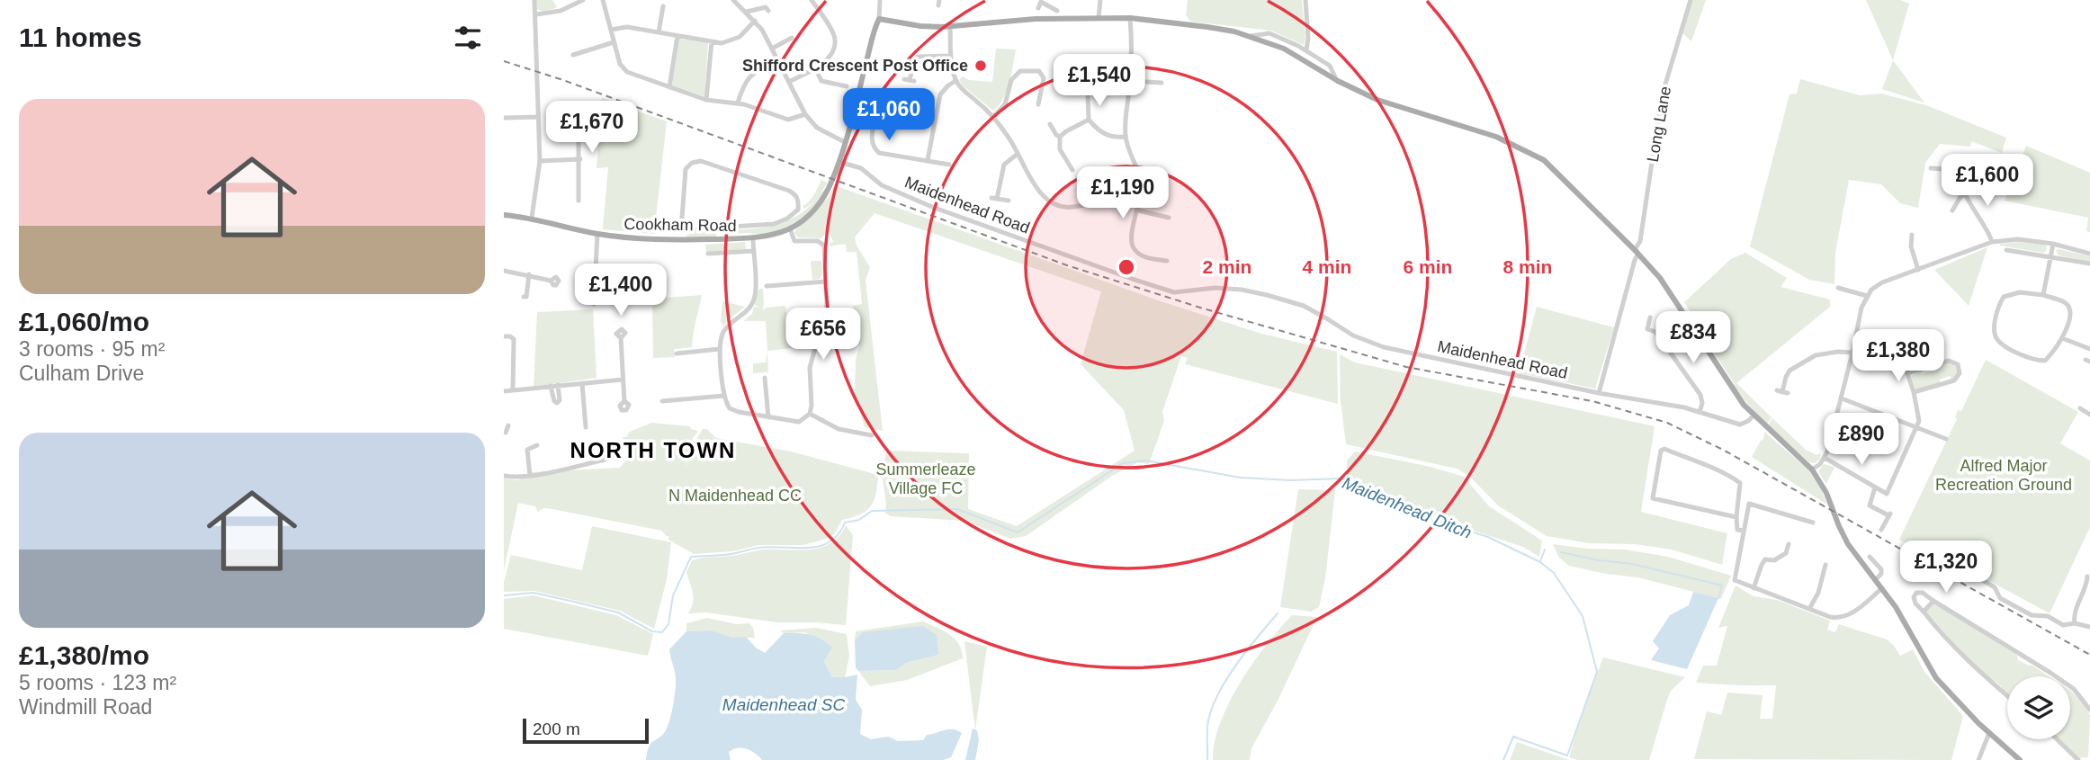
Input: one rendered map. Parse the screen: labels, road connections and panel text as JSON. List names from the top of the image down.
{
  "streets": {
    "main road": ["Cookham Road"],
    "street": ["Long Lane", "Maidenhead Road"]
  },
  "crossings": [
    ["Long Lane", "Maidenhead Road"],
    ["Maidenhead Road", "Cookham Road"]
  ],
  "districts": ["NORTH TOWN"],
  "water": ["Maidenhead Ditch", "Maidenhead SC"],
  "parks": ["Alfred Major Recreation Ground", "Summerleaze Village FC", "N Maidenhead CC"],
  "places": ["Shifford Crescent Post Office"],
  "scale_bar": "200 m",
  "page": {
    "heading": "11 homes",
    "price": [
      "£1,540",
      "£1,060",
      "£1,670",
      "£1,600",
      "£1,190",
      "£1,400",
      "£656",
      "£834",
      "£1,380",
      "£890",
      "£1,320"
    ],
    "list": [
      {
        "name": "£1,060/mo",
        "note": "3 rooms · 95 m² · Culham Drive"
      },
      {
        "name": "£1,380/mo",
        "note": "5 rooms · 123 m² · Windmill Road"
      }
    ],
    "scale": "200 m"
  },
  "rings": [
    "2 min",
    "4 min",
    "6 min",
    "8 min"
  ]
}
